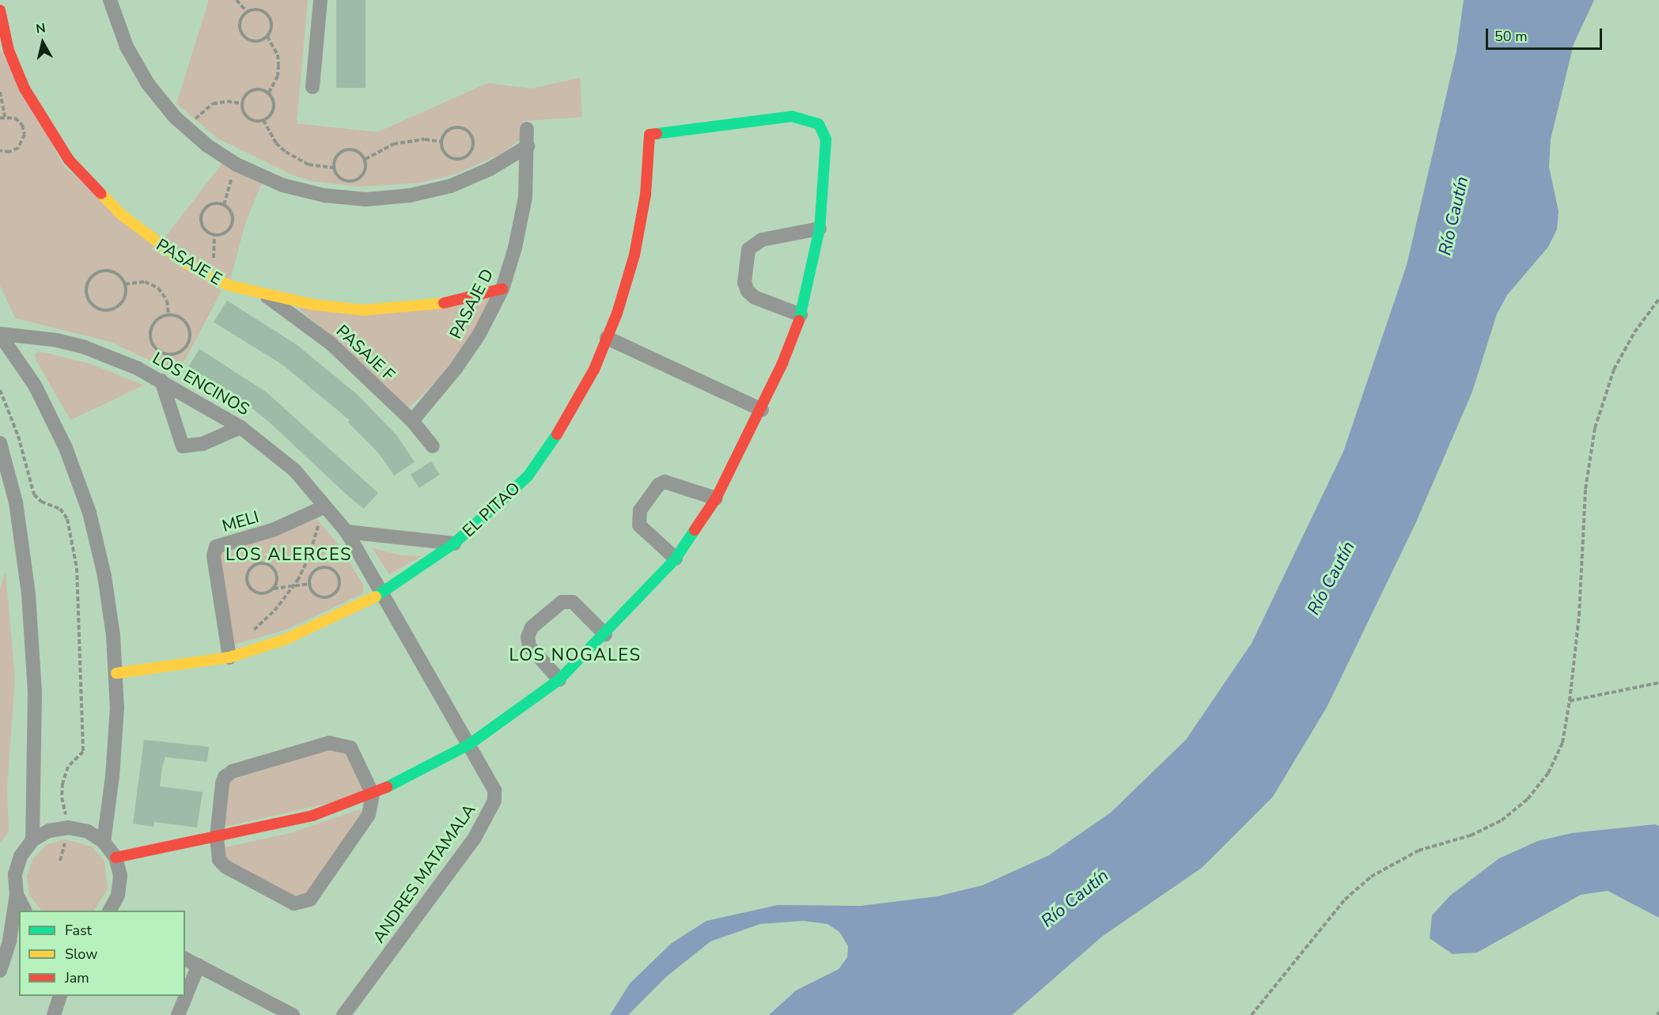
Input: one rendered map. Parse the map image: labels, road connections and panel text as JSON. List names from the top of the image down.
{
  "streets": {
    "street": [
      "PASAJE E",
      "PASAJE D",
      "PASAJE F",
      "LOS ENCINOS",
      "EL PITAO",
      "MELI",
      "ANDRES MATAMALA"
    ]
  },
  "crossings": [
    ["PASAJE E", "PASAJE D"],
    ["PASAJE E", "PASAJE F"],
    ["PASAJE D", "PASAJE F"],
    ["LOS ENCINOS", "EL PITAO"],
    ["LOS ENCINOS", "MELI"],
    ["LOS ENCINOS", "ANDRES MATAMALA"],
    ["EL PITAO", "MELI"]
  ],
  "districts": ["LOS ALERCES", "LOS NOGALES"],
  "water": ["Río Cautín"],
  "legend": ["Fast", "Slow", "Jam"],
  "scale_bar": "50 m",
  "north": "top"
}
